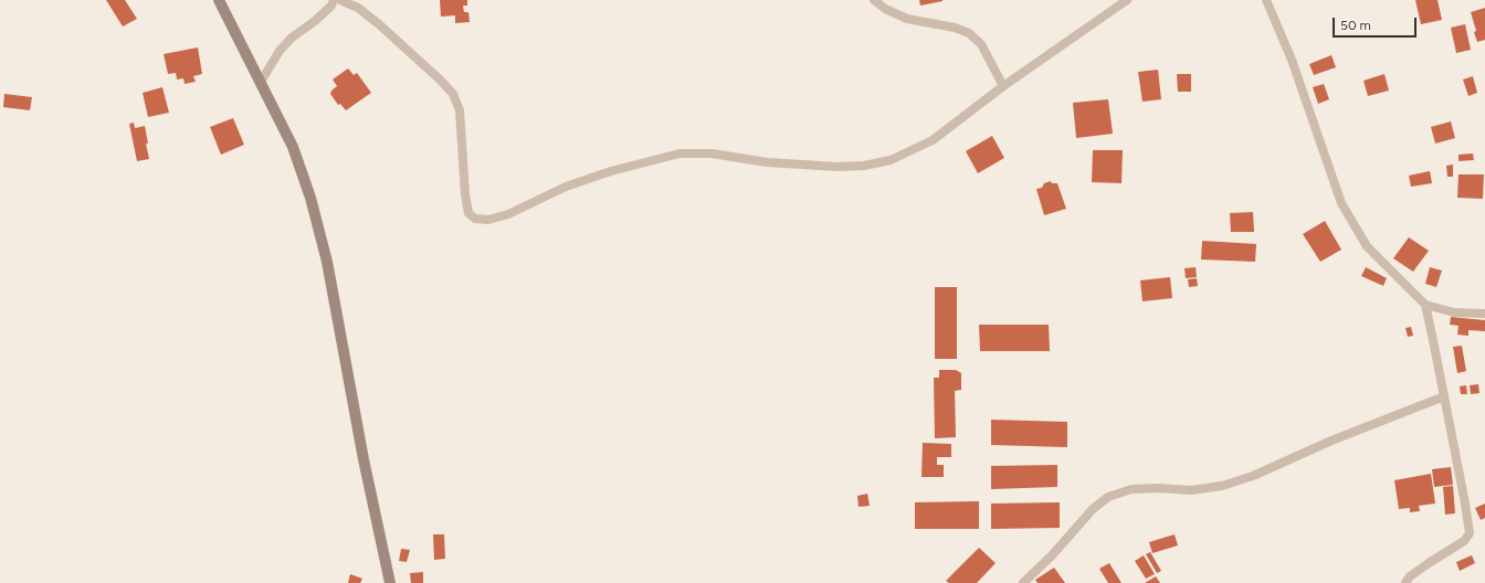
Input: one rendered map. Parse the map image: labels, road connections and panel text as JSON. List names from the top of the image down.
{
  "scale_bar": "50 m"
}
